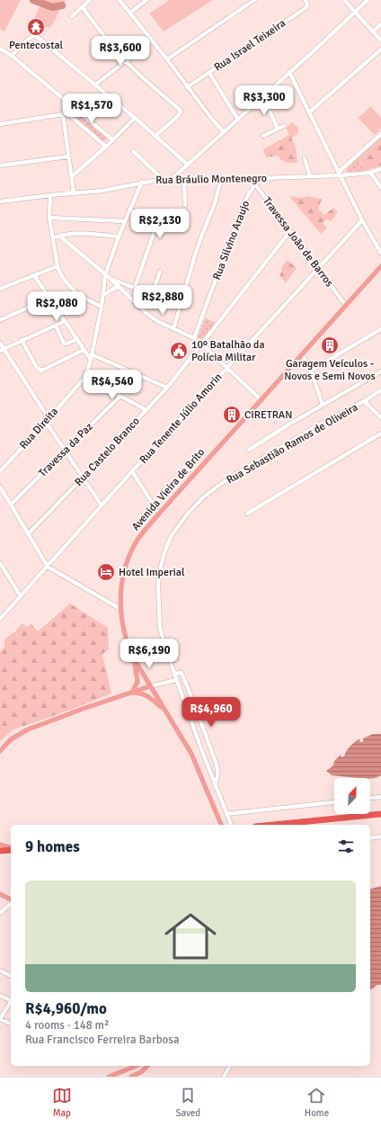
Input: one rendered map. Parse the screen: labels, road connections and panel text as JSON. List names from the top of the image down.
{
  "streets": {
    "main road": ["Avenida Vieira de Brito"],
    "street": [
      "Rua Israel Teixeira",
      "Rua Bráulio Montenegro",
      "Rua Silvino Araujo",
      "Travessa João de Barros",
      "Rua Tenente Júlio Amorin",
      "Rua Direita",
      "Rua Sebastião Ramos de Oliveira",
      "Travessa da Paz",
      "Rua Castelo Branco"
    ]
  },
  "crossings": [
    ["Rua Bráulio Montenegro", "Travessa João de Barros"],
    ["Rua Bráulio Montenegro", "Rua Direita"],
    ["Rua Silvino Araujo", "Travessa João de Barros"],
    ["Travessa João de Barros", "Rua Tenente Júlio Amorin"],
    ["Travessa João de Barros", "Rua Castelo Branco"],
    ["Travessa João de Barros", "Avenida Vieira de Brito"]
  ],
  "places": {
    "temple": ["Pentecostal"],
    "building": ["Garagem Veículos - Novos e Semi Novos", "CIRETRAN"],
    "public building": ["10º Batalhão da Polícia Militar"],
    "hotel": ["Hotel Imperial"]
  },
  "north": "top right",
  "page": {
    "price": [
      "R$3,600",
      "R$3,300",
      "R$1,570",
      "R$2,130",
      "R$2,880",
      "R$2,080",
      "R$4,540",
      "R$6,190",
      "R$4,960"
    ],
    "heading": "9 homes",
    "list": [
      {
        "name": "R$4,960/mo",
        "note": "4 rooms · 148 m² · Rua Francisco Ferreira Barbosa"
      }
    ],
    "tabs": ["Map", "Saved", "Home"]
  }
}
